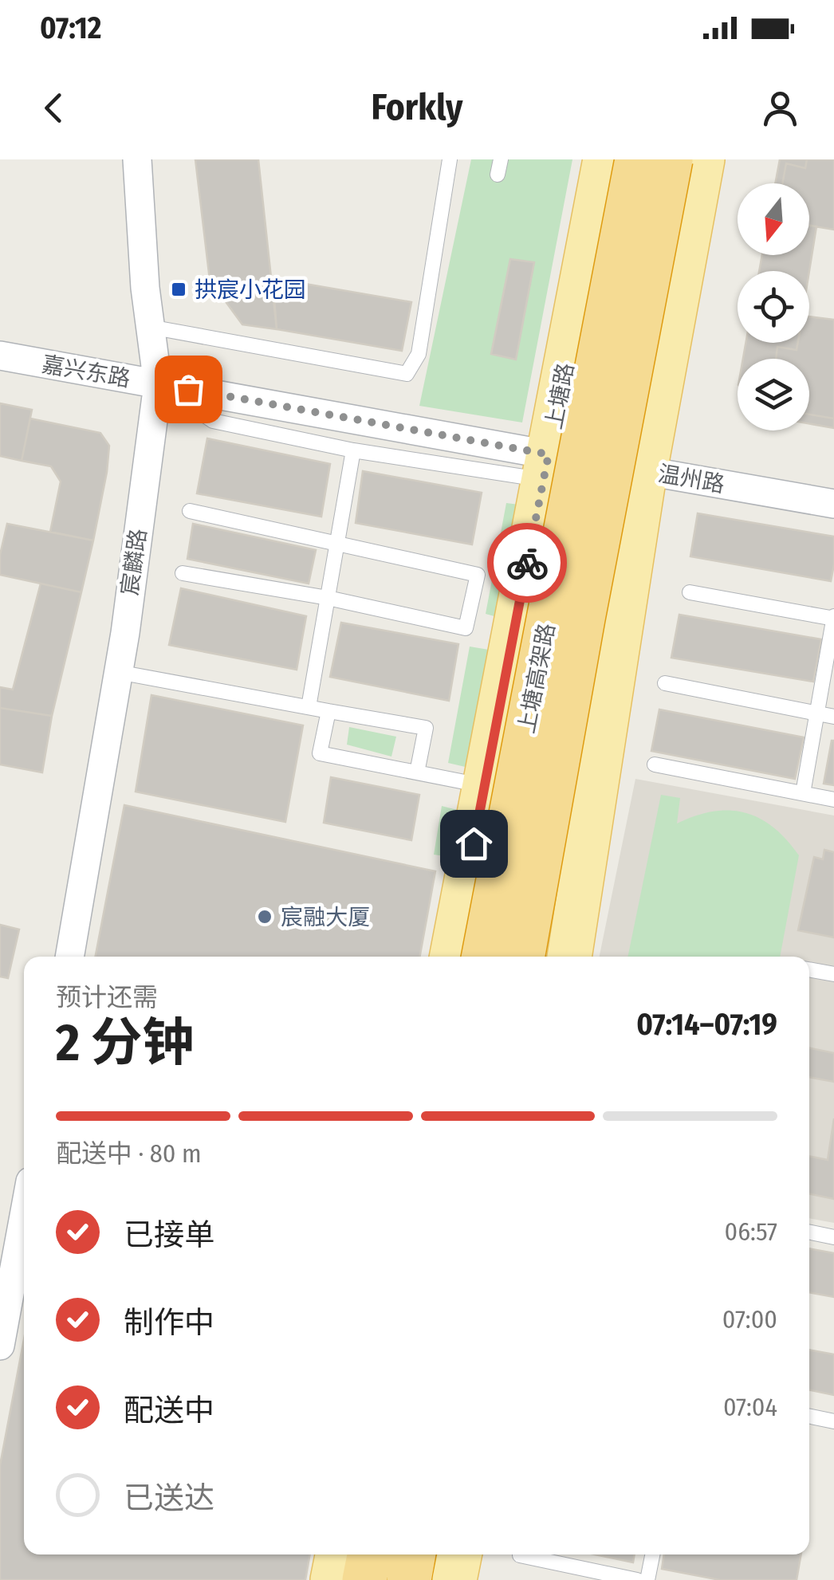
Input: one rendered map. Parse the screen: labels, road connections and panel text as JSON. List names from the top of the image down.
{
  "streets": {
    "highway": ["上塘高架路"],
    "main road": ["上塘路"],
    "street": ["嘉兴东路", "温州路", "宸麟路"]
  },
  "crossings": [
    ["嘉兴东路", "上塘路"],
    ["嘉兴东路", "温州路"],
    ["嘉兴东路", "宸麟路"],
    ["上塘路", "温州路"]
  ],
  "places": {
    "transit": ["拱宸小花园"],
    "other": ["宸融大厦"]
  },
  "north": "bottom",
  "page": {
    "status": "07:12",
    "header": "Forkly",
    "heading": ["2 分钟", "预计还需", "07:14–07:19"],
    "bar": "配送中 · 80 m",
    "list": [
      ["已接单", "06:57"],
      ["制作中", "07:00"],
      ["配送中", "07:04"],
      "已送达"
    ]
  }
}
